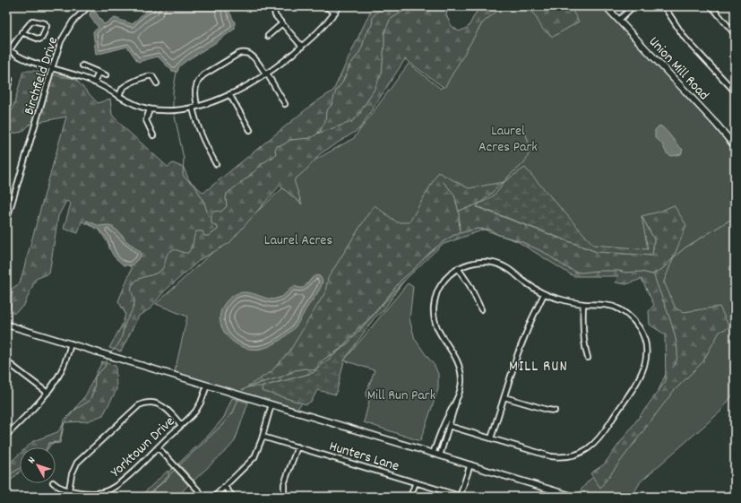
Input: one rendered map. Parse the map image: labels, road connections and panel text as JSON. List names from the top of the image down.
{
  "streets": {
    "main road": ["Union Mill Road"],
    "street": ["Birchfield Drive", "Yorktown Drive", "Hunters Lane"]
  },
  "districts": ["MILL RUN"],
  "parks": ["Laurel Acres Park", "Laurel Acres", "Mill Run Park"],
  "north": "top left"
}
